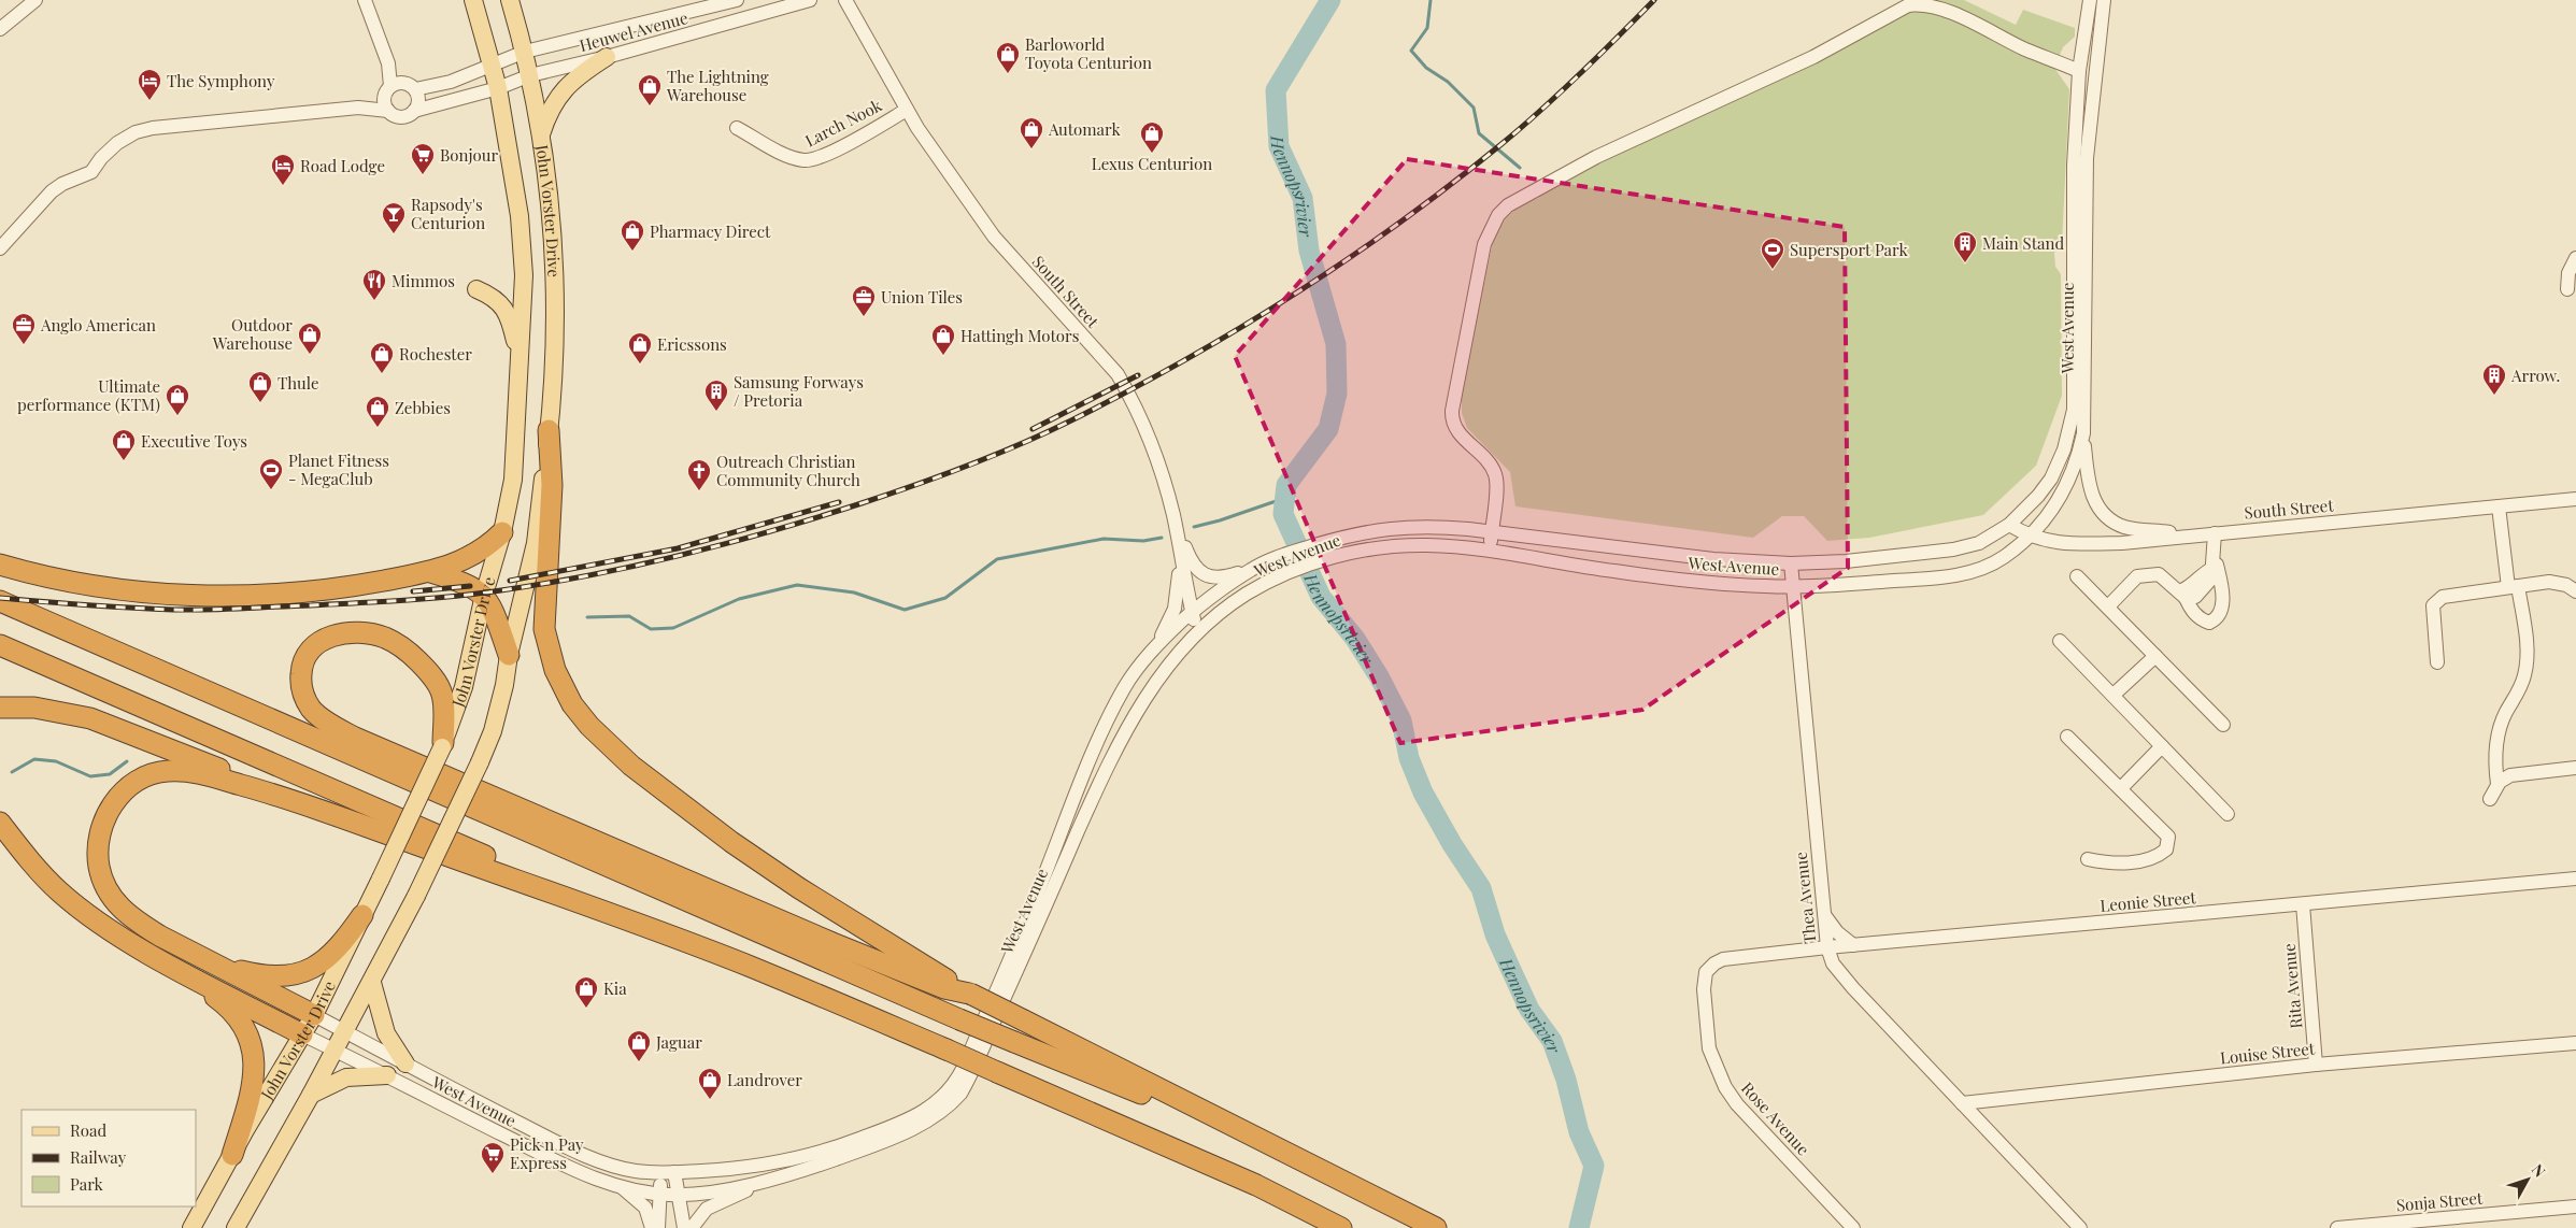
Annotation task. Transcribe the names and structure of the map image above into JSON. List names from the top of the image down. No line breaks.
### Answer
{"streets":{"main road":["John Vorster Drive"],"street":["Heuwel Avenue","Larch Nook","South Street","West Avenue","Thea Avenue","Leonie Street","Rita Avenue","Louise Street","Rose Avenue","Sonja Street"]},"crossings":[["Heuwel Avenue","John Vorster Drive"],["Larch Nook","South Street"],["John Vorster Drive","West Avenue"],["South Street","West Avenue"],["West Avenue","Thea Avenue"],["Thea Avenue","Leonie Street"],["Thea Avenue","Louise Street"],["Leonie Street","Rita Avenue"],["Leonie Street","Rose Avenue"],["Rita Avenue","Louise Street"]],"water":["Hennopsrivier"],"places":{"shop":["Barloworld Toyota Centurion","The Lightning Warehouse","Automark","Lexus Centurion","Pharmacy Direct","Outdoor Warehouse","Hattingh Motors","Ericssons","Rochester","Thule","Ultimate performance (KTM)","Zebbies","Executive Toys","Kia","Jaguar","Landrover"],"hotel":["The Symphony","Road Lodge"],"supermarket":["Bonjour","Pick n Pay Express"],"bar":["Rapsody's Centurion"],"building":["Main Stand","Arrow.","Samsung Forways / Pretoria"],"sports":["Supersport Park","Planet Fitness - MegaClub"],"restaurant":["Mimmos"],"office":["Union Tiles","Anglo American"],"church":["Outreach Christian Community Church"]},"legend":["Road","Railway","Park"],"north":"top right"}
